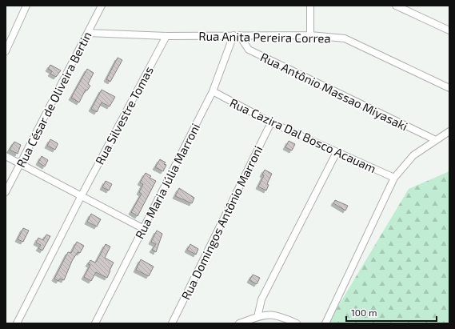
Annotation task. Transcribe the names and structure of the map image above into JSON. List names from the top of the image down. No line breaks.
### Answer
{"streets":{"street":["Rua Anita Pereira Correa","Rua Antônio Massao Miyasaki","Rua César de Oliveira Bertin","Rua Silvestre Tomas","Rua Cazira Dal Bosco Acauam","Rua Maria Júlia Marroni","Rua Domingos Antônio Marroni"]},"crossings":[["Rua Anita Pereira Correa","Rua Antônio Massao Miyasaki"],["Rua Anita Pereira Correa","Rua César de Oliveira Bertin"],["Rua Anita Pereira Correa","Rua Silvestre Tomas"],["Rua Anita Pereira Correa","Rua Maria Júlia Marroni"],["Rua Antônio Massao Miyasaki","Rua Maria Júlia Marroni"],["Rua Cazira Dal Bosco Acauam","Rua Maria Júlia Marroni"],["Rua Cazira Dal Bosco Acauam","Rua Domingos Antônio Marroni"]],"scale_bar":"100 m"}
